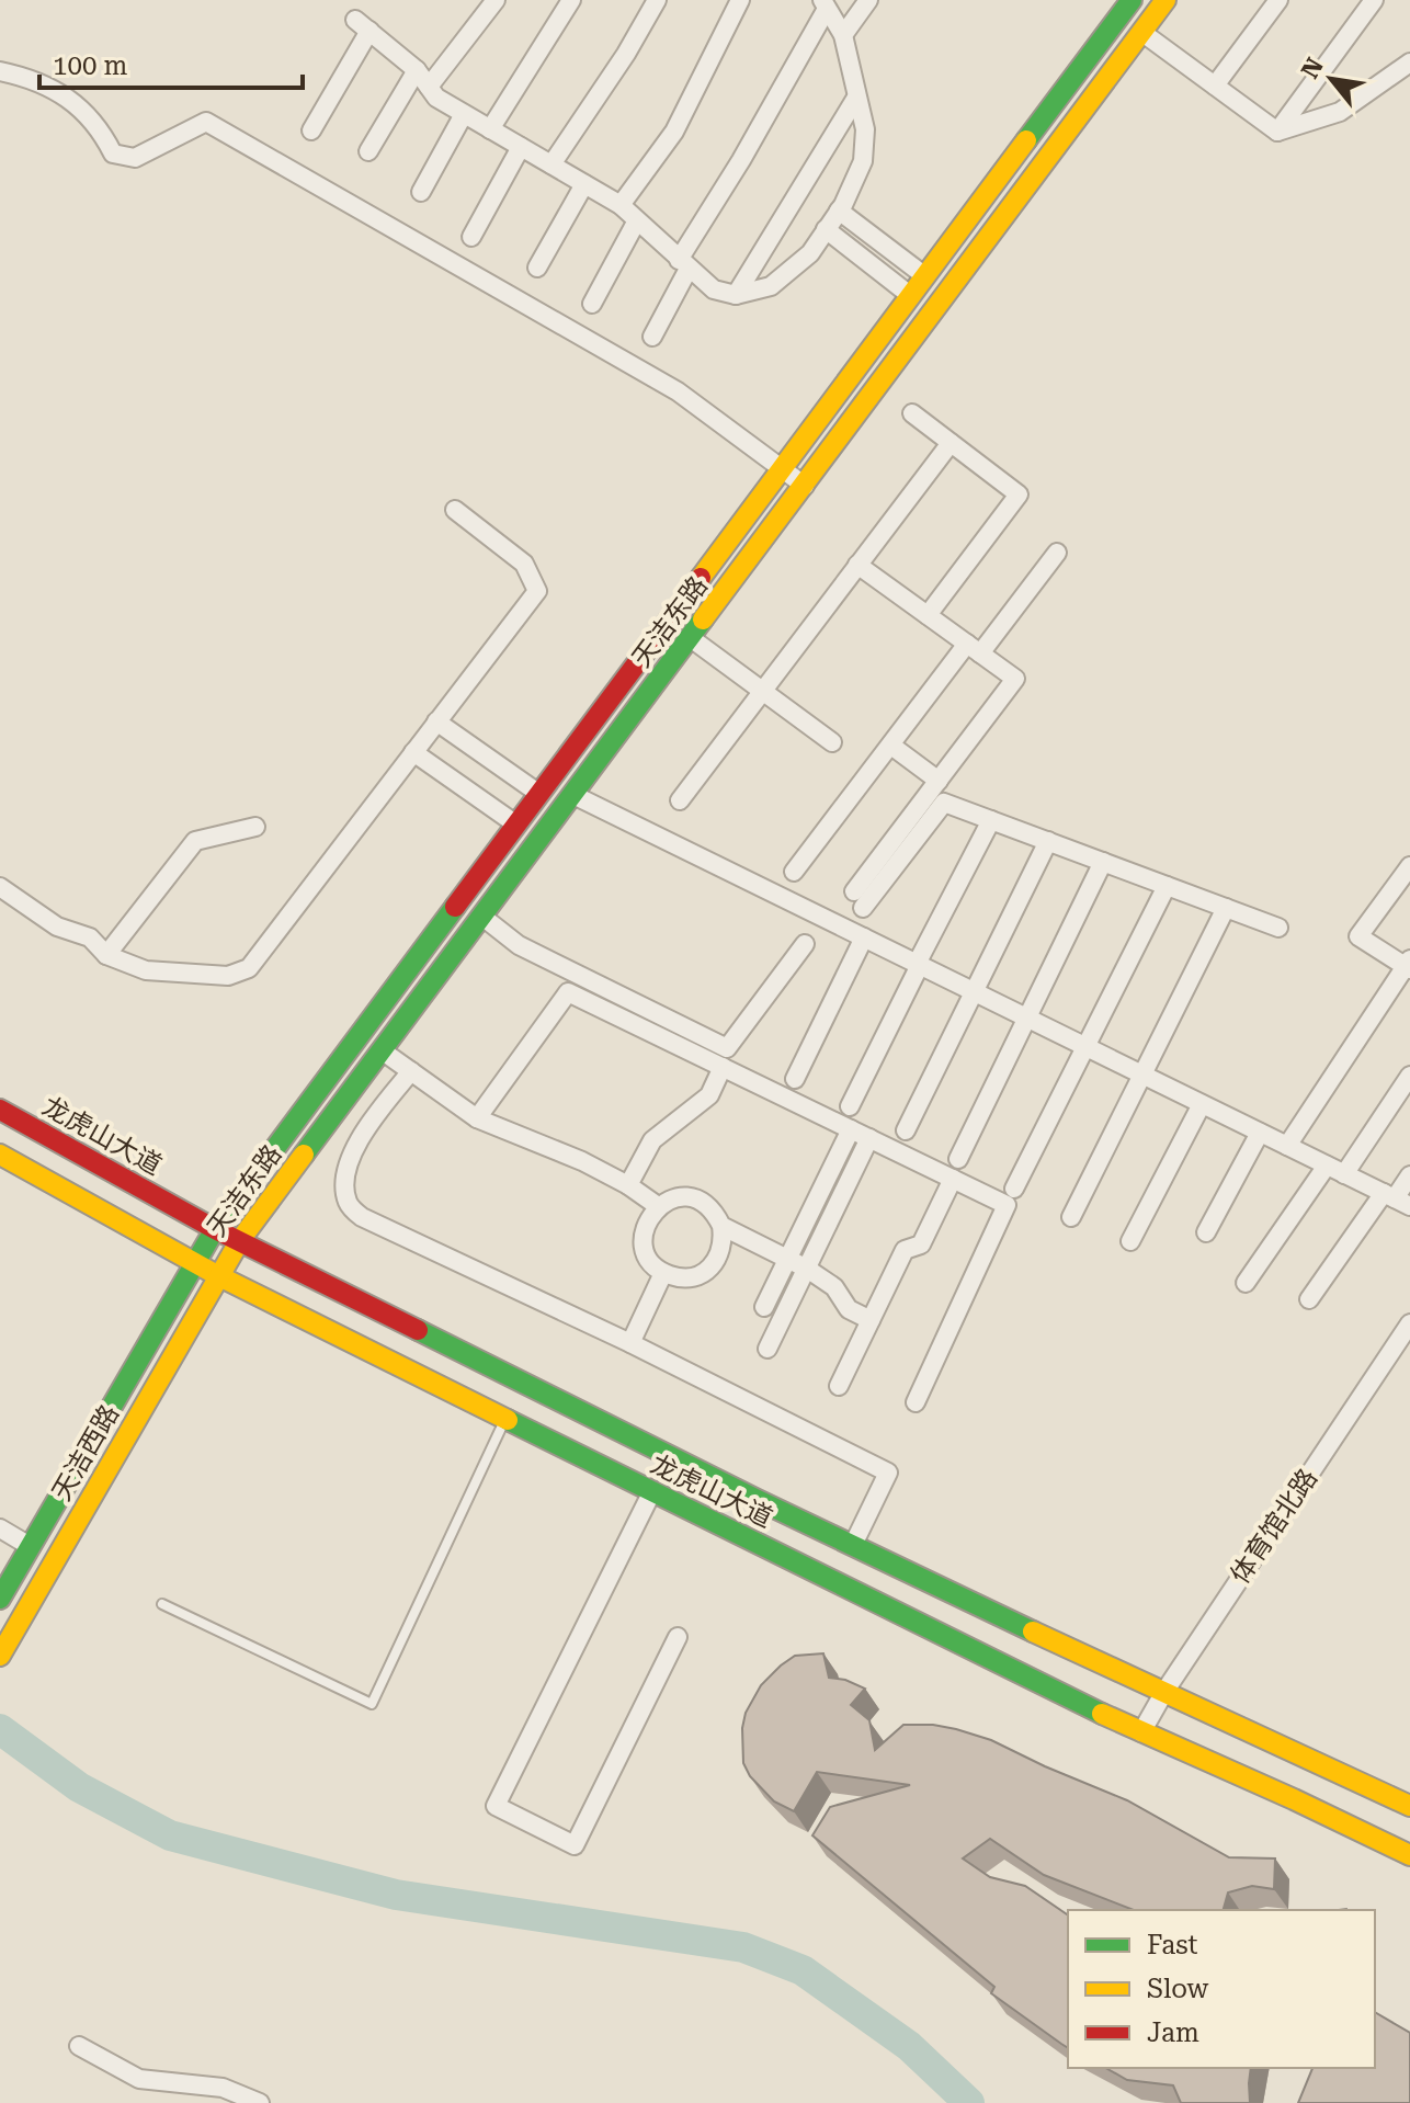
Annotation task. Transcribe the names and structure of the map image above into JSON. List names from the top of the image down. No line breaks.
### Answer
{"streets":{"main road":["天洁东路","龙虎山大道","天洁西路"],"street":["体育馆北路"]},"crossings":[["天洁东路","龙虎山大道"],["天洁东路","天洁西路"],["龙虎山大道","天洁西路"],["龙虎山大道","体育馆北路"]],"legend":["Fast","Slow","Jam"],"scale_bar":"100 m","north":"top left"}
